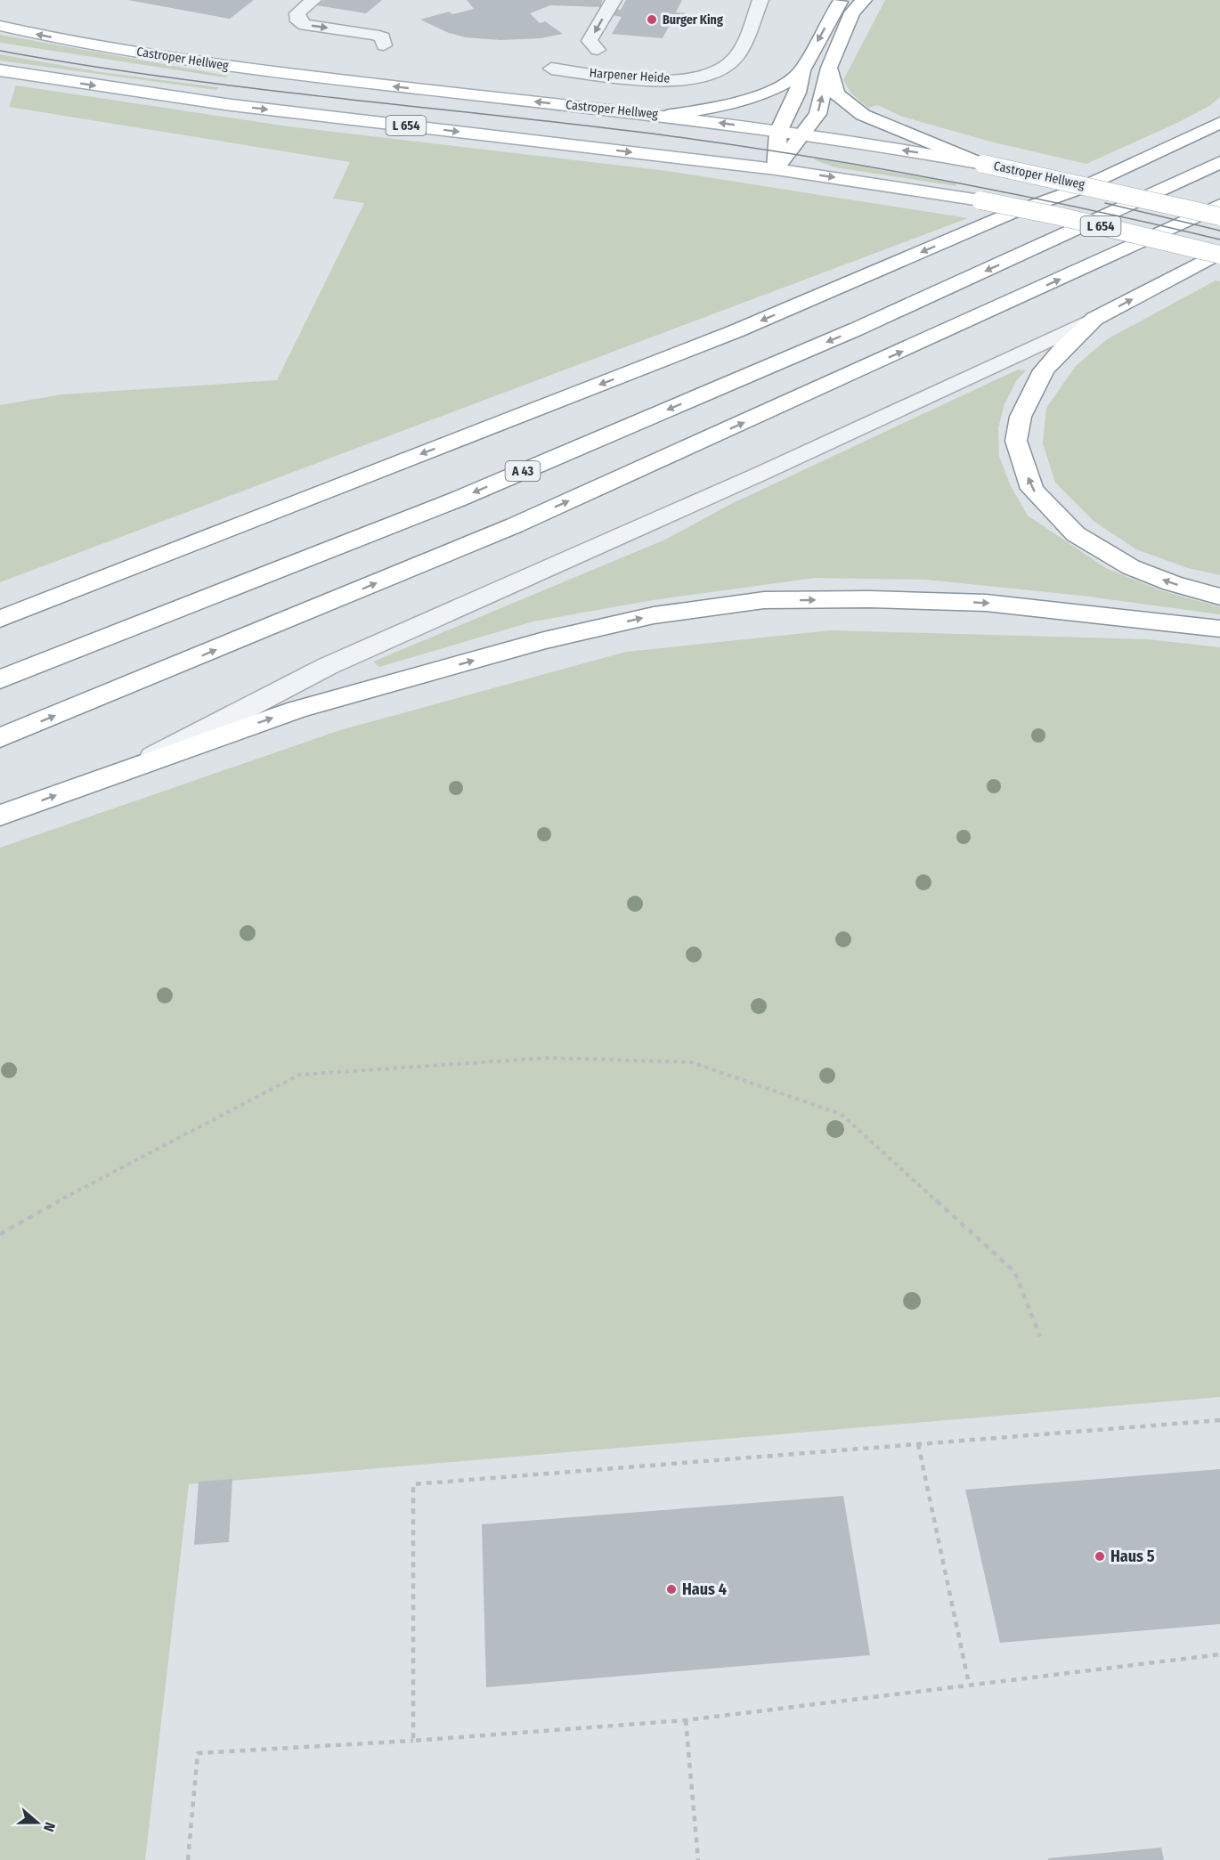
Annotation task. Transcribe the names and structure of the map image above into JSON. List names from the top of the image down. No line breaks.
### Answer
{"streets":{"main road":["Castroper Hellweg","L 654","A 43"],"street":["Harpener Heide"]},"places":["Burger King","Haus 5","Haus 4"],"north":"right"}
